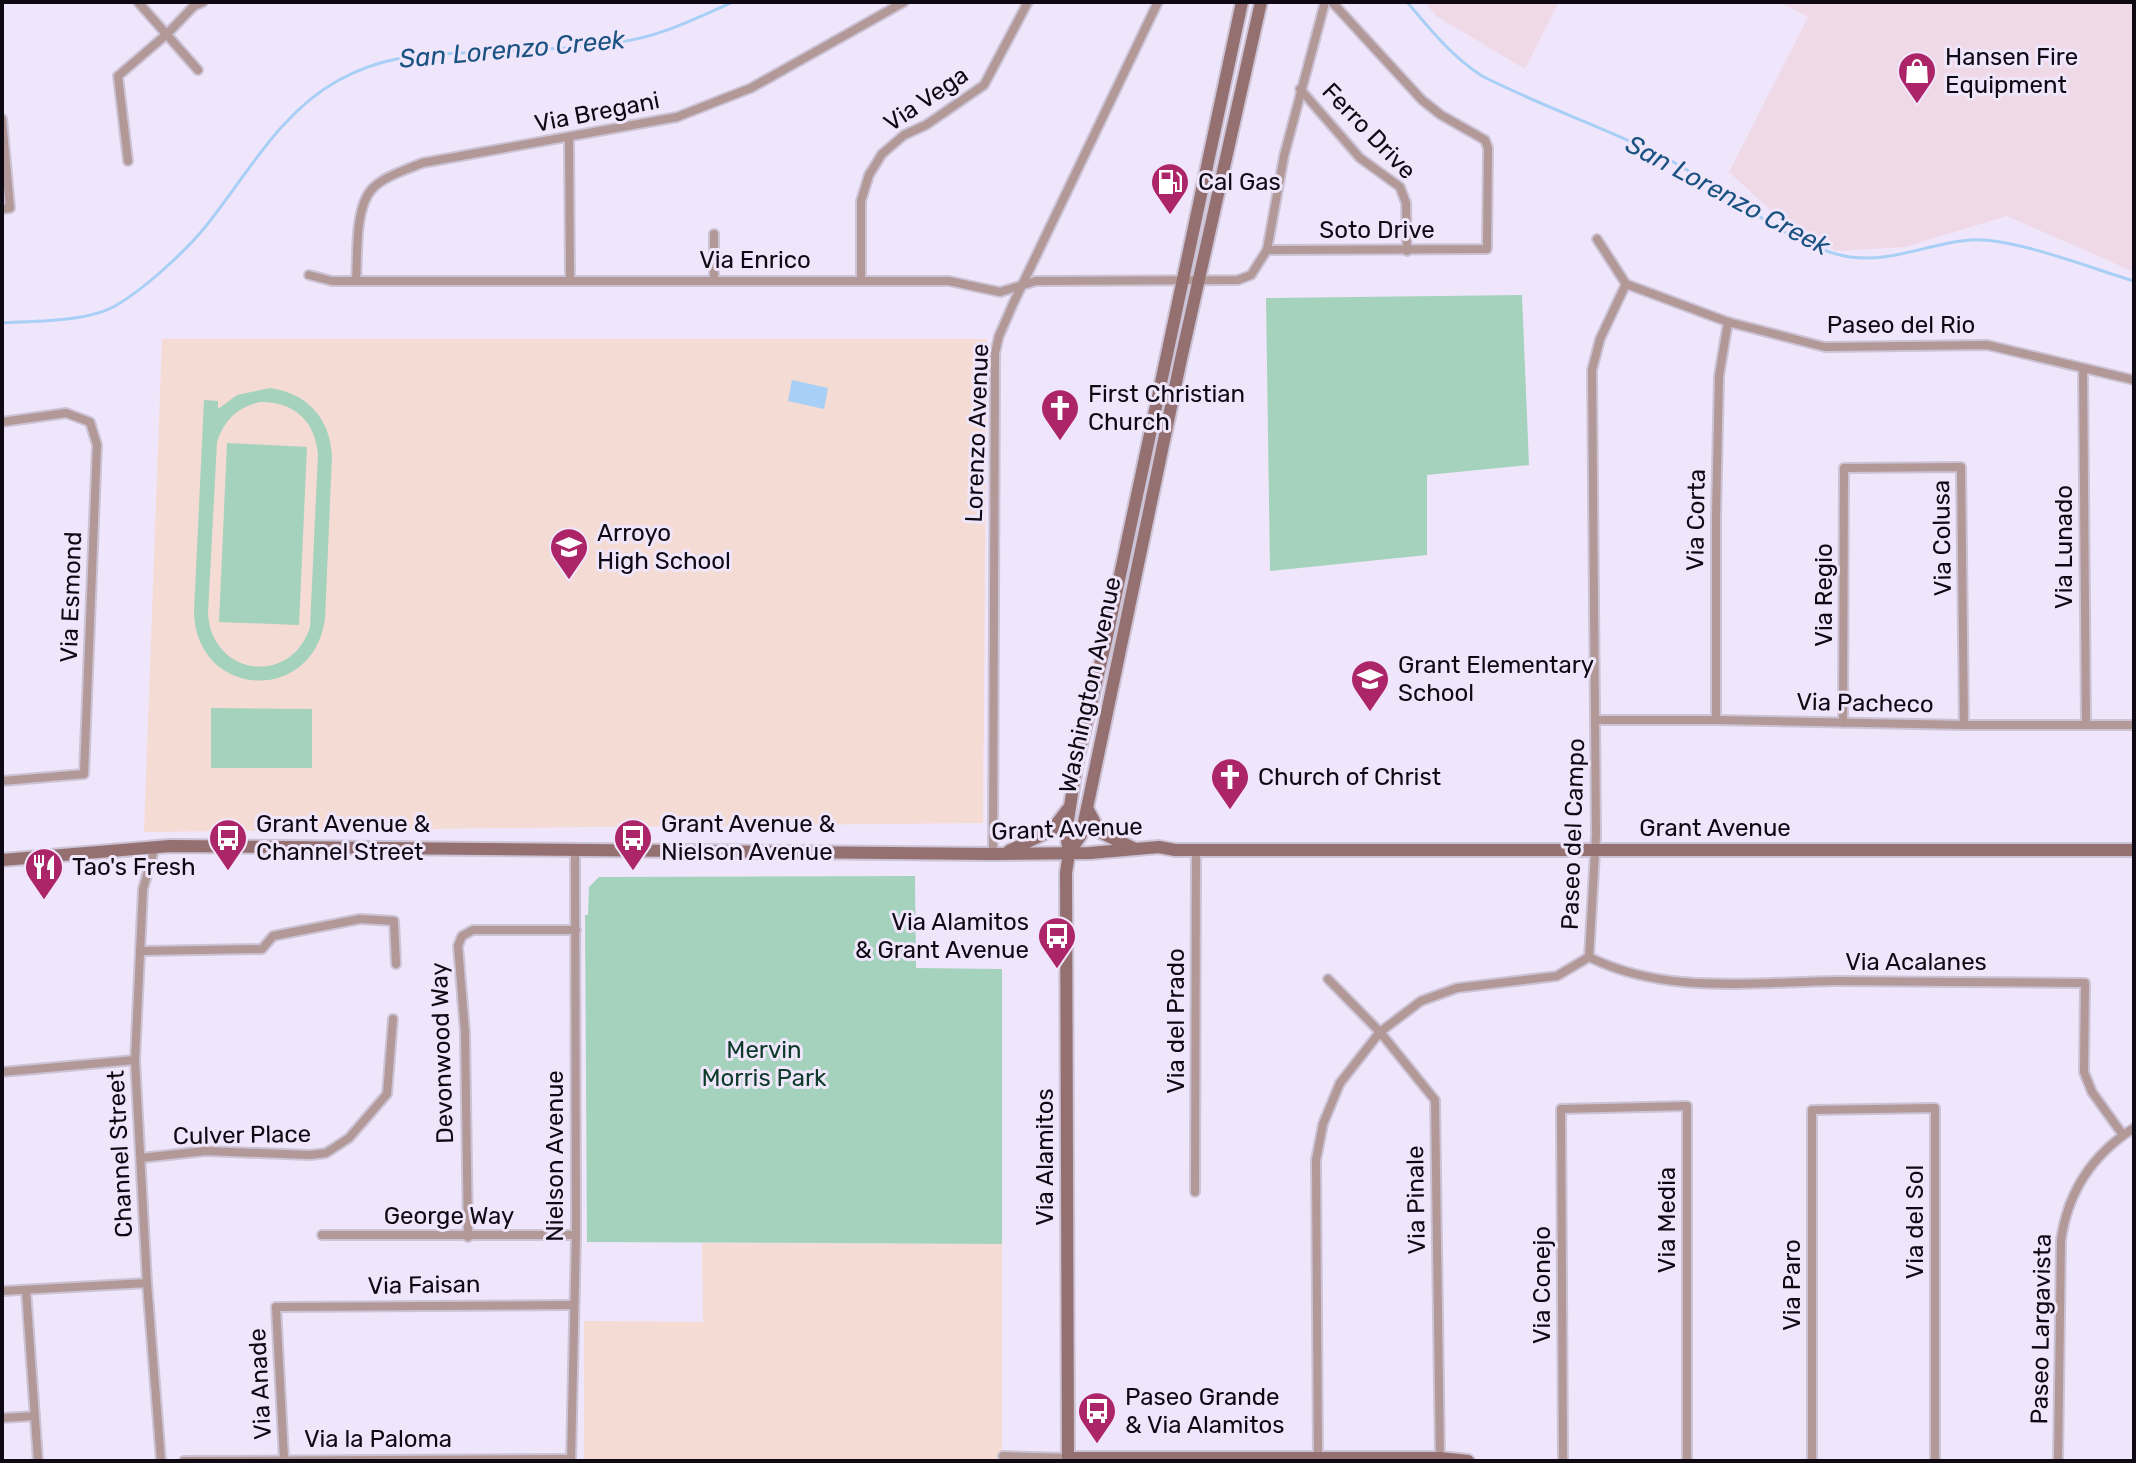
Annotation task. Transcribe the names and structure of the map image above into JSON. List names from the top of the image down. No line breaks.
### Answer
{"streets":{"main road":["Washington Avenue","Grant Avenue","Via Alamitos"],"street":["Via Vega","Via Bregani","Ferro Drive","Soto Drive","Via Enrico","Paseo del Rio","Lorenzo Avenue","Via Corta","Via Colusa","Via Lunado","Via Regio","Via Esmond","Via Pacheco","Paseo del Campo","Via Acalanes","Via del Prado","Devonwood Way","Culver Place","Channel Street","Nielson Avenue","Via Pinale","George Way","Via Media","Via del Sol","Via Faisan","Via Conejo","Via Paro","Paseo Largavista","Via Anade","Via la Paloma"]},"crossings":[["Via Vega","Via Enrico"],["Via Bregani","Via Enrico"],["Ferro Drive","Soto Drive"],["Soto Drive","Via Enrico"],["Via Enrico","Lorenzo Avenue"],["Via Enrico","Washington Avenue"],["Paseo del Rio","Via Corta"],["Paseo del Rio","Via Lunado"],["Paseo del Rio","Paseo del Campo"],["Lorenzo Avenue","Grant Avenue"],["Via Corta","Via Pacheco"],["Via Colusa","Via Regio"],["Via Colusa","Via Pacheco"],["Via Lunado","Via Pacheco"],["Via Regio","Via Pacheco"],["Washington Avenue","Grant Avenue"],["Washington Avenue","Via Alamitos"],["Via Pacheco","Paseo del Campo"],["Grant Avenue","Paseo del Campo"],["Grant Avenue","Via del Prado"],["Grant Avenue","Channel Street"],["Grant Avenue","Nielson Avenue"],["Grant Avenue","Via Alamitos"],["Paseo del Campo","Via Acalanes"],["Paseo del Campo","Via Pinale"],["Via Acalanes","Paseo Largavista"],["Devonwood Way","Nielson Avenue"],["Devonwood Way","George Way"],["Culver Place","Channel Street"],["Nielson Avenue","George Way"],["Nielson Avenue","Via Faisan"],["Nielson Avenue","Via la Paloma"],["Via Media","Via Conejo"],["Via del Sol","Via Paro"],["Via Faisan","Via Anade"],["Via Anade","Via la Paloma"]],"water":["San Lorenzo Creek"],"parks":["Mervin Morris Park"],"places":{"shop":["Hansen Fire Equipment"],"fuel station":["Cal Gas"],"church":["First Christian Church","Church of Christ"],"school or university":["Arroyo High School","Grant Elementary School"],"bus stop":["Grant Avenue & Channel Street","Grant Avenue & Nielson Avenue","Via Alamitos & Grant Avenue","Paseo Grande & Via Alamitos"],"restaurant":["Tao's Fresh"]}}
